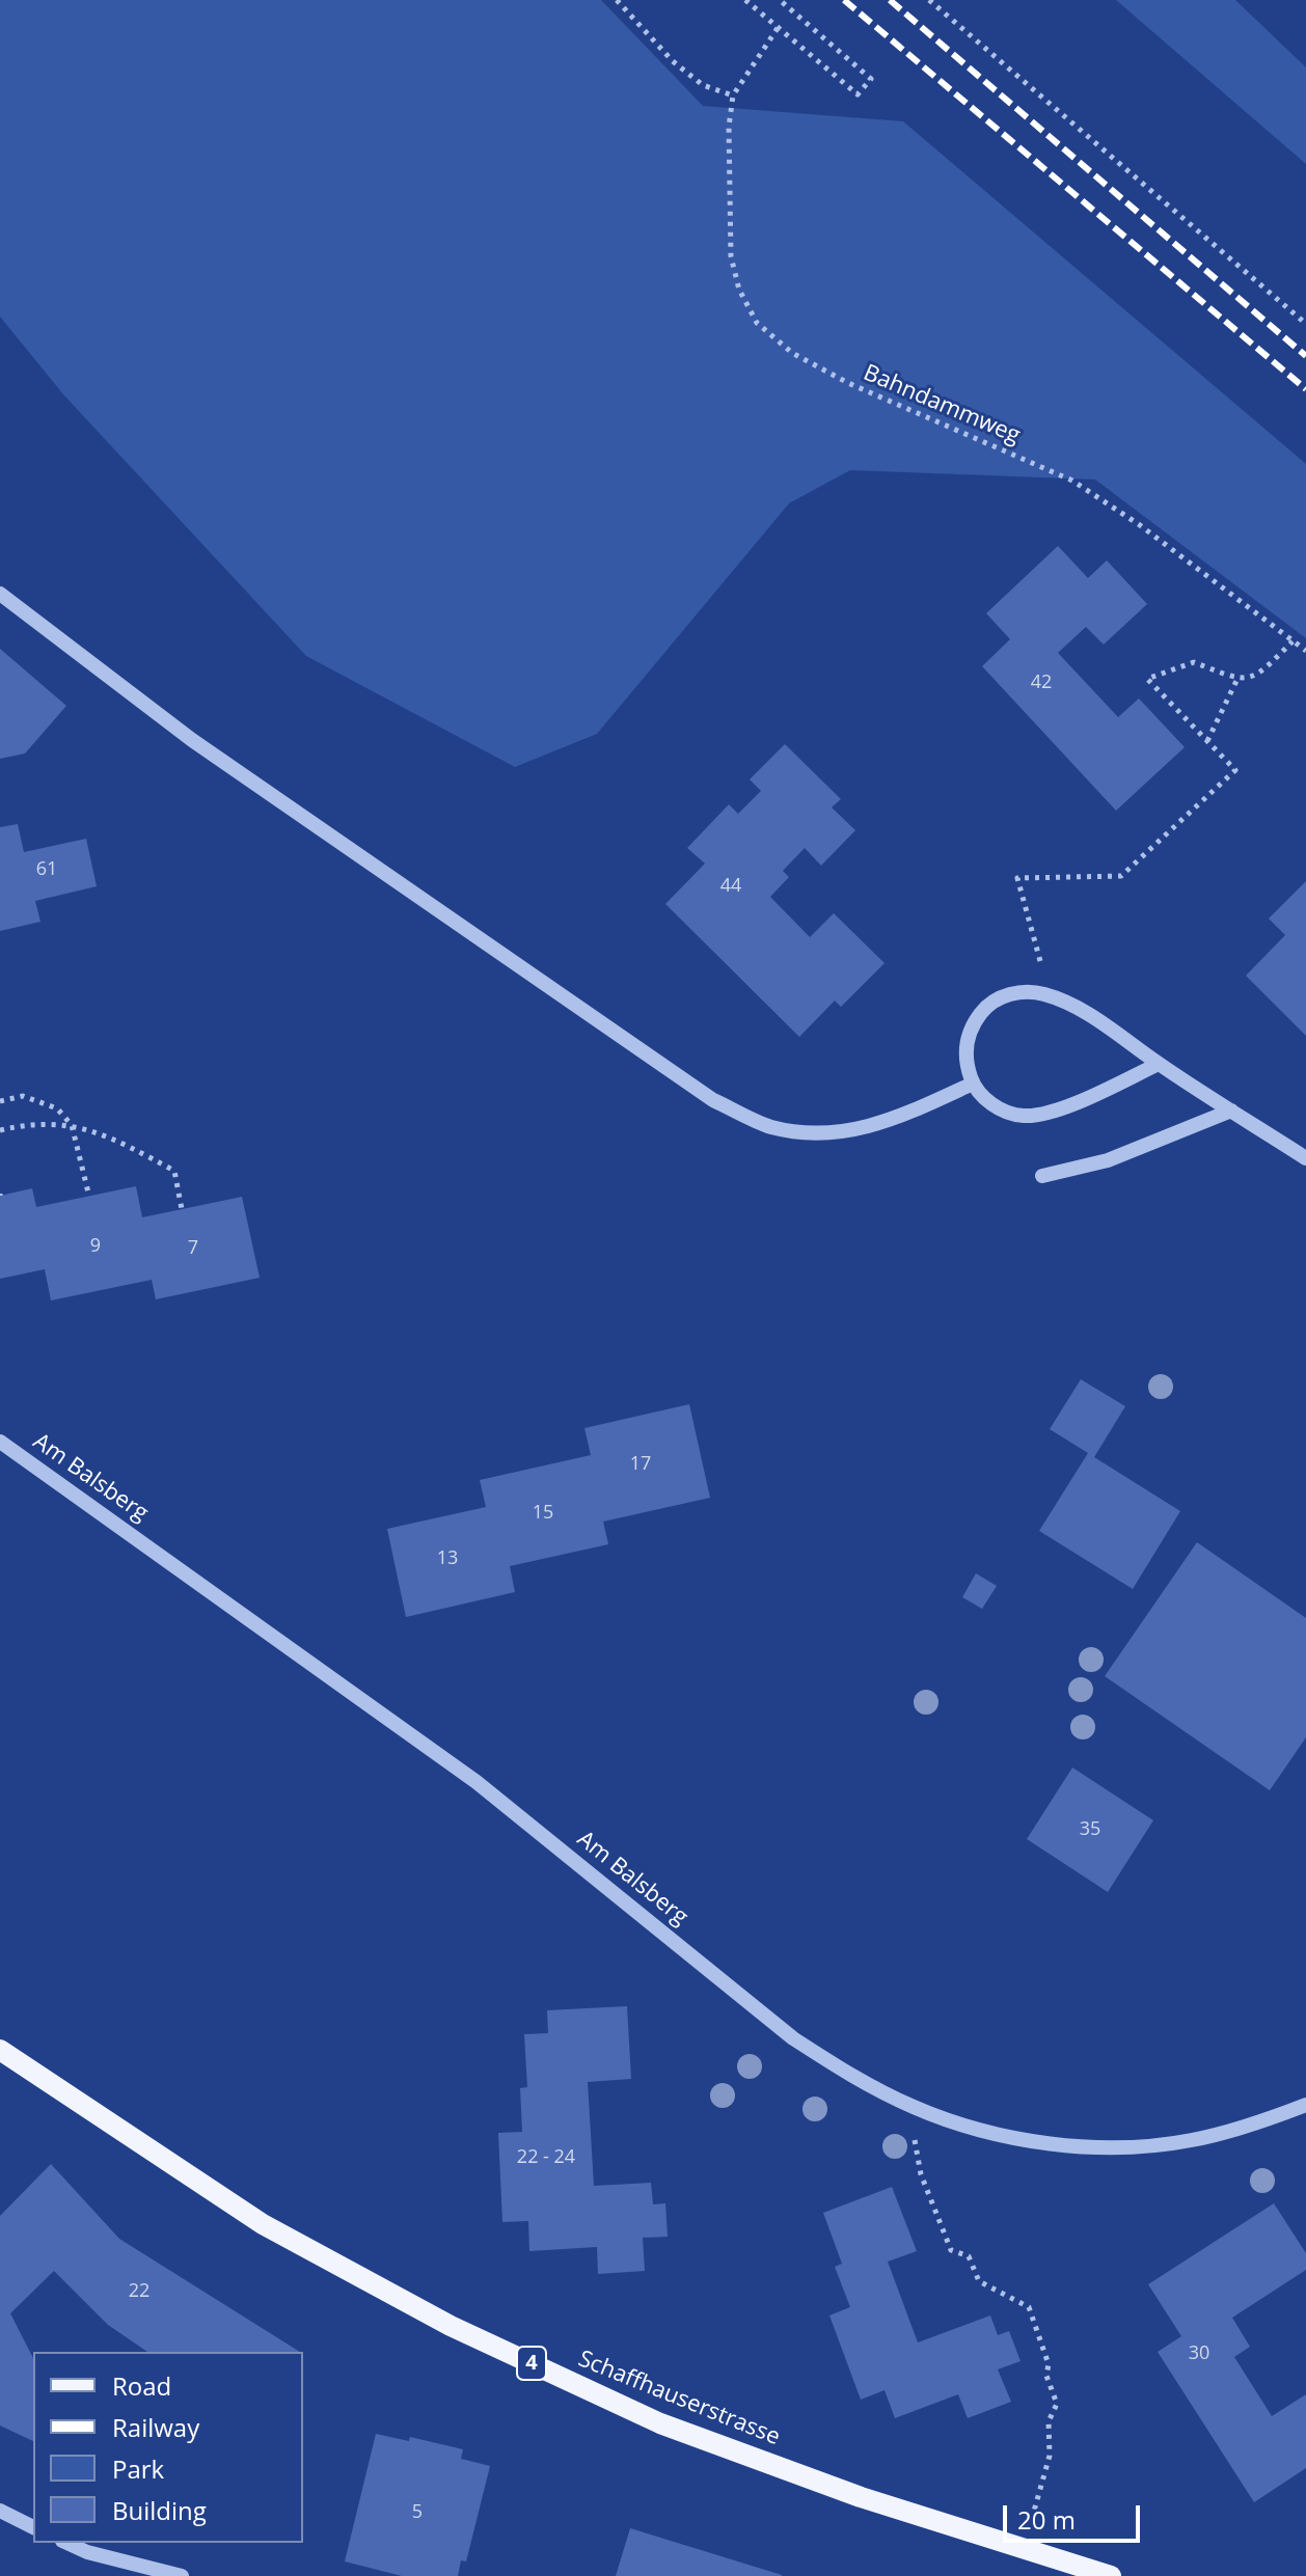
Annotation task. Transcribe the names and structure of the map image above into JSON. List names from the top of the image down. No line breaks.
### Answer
{"streets":{"main road":["4","Schaffhauserstrasse"],"street":["Am Balsberg"],"path":["Bahndammweg"]},"house_numbers":["42","61","44","9","7","17","15","13","35","22 - 24","22","30","5"],"legend":["Road","Railway","Park","Building"],"scale_bar":"20 m"}
